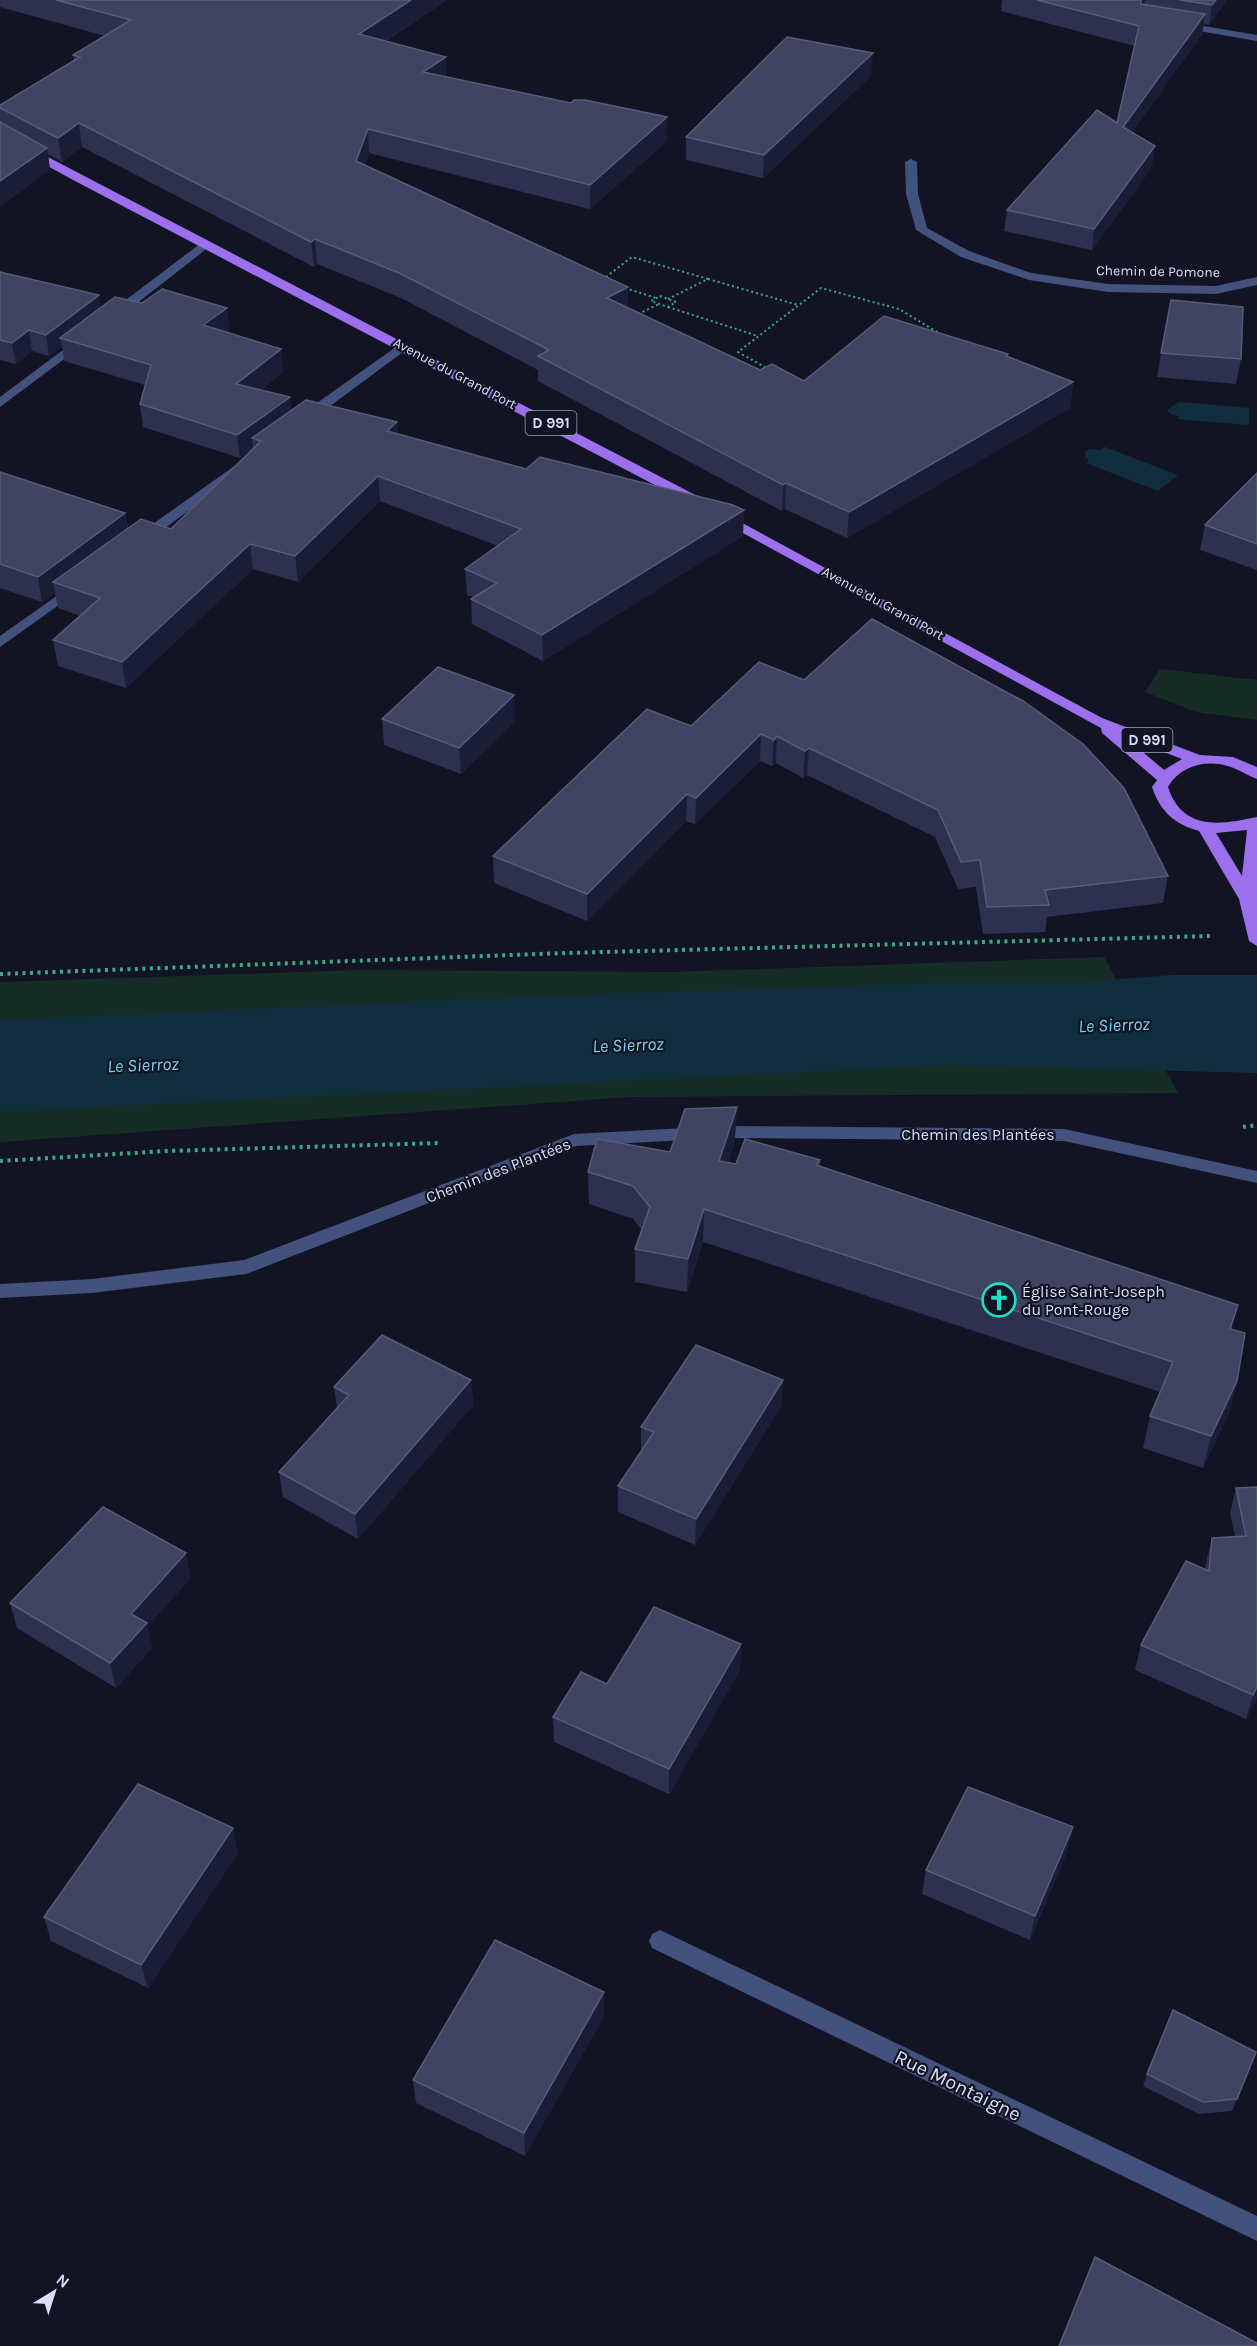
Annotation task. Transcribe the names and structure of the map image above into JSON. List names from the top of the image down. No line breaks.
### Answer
{"streets":{"main road":["Avenue du Grand Port","D 991"],"street":["Chemin de Pomone","Chemin des Plantées","Rue Montaigne"]},"water":["Le Sierroz"],"places":{"church":["Église Saint-Joseph du Pont-Rouge"]},"north":"top right"}
